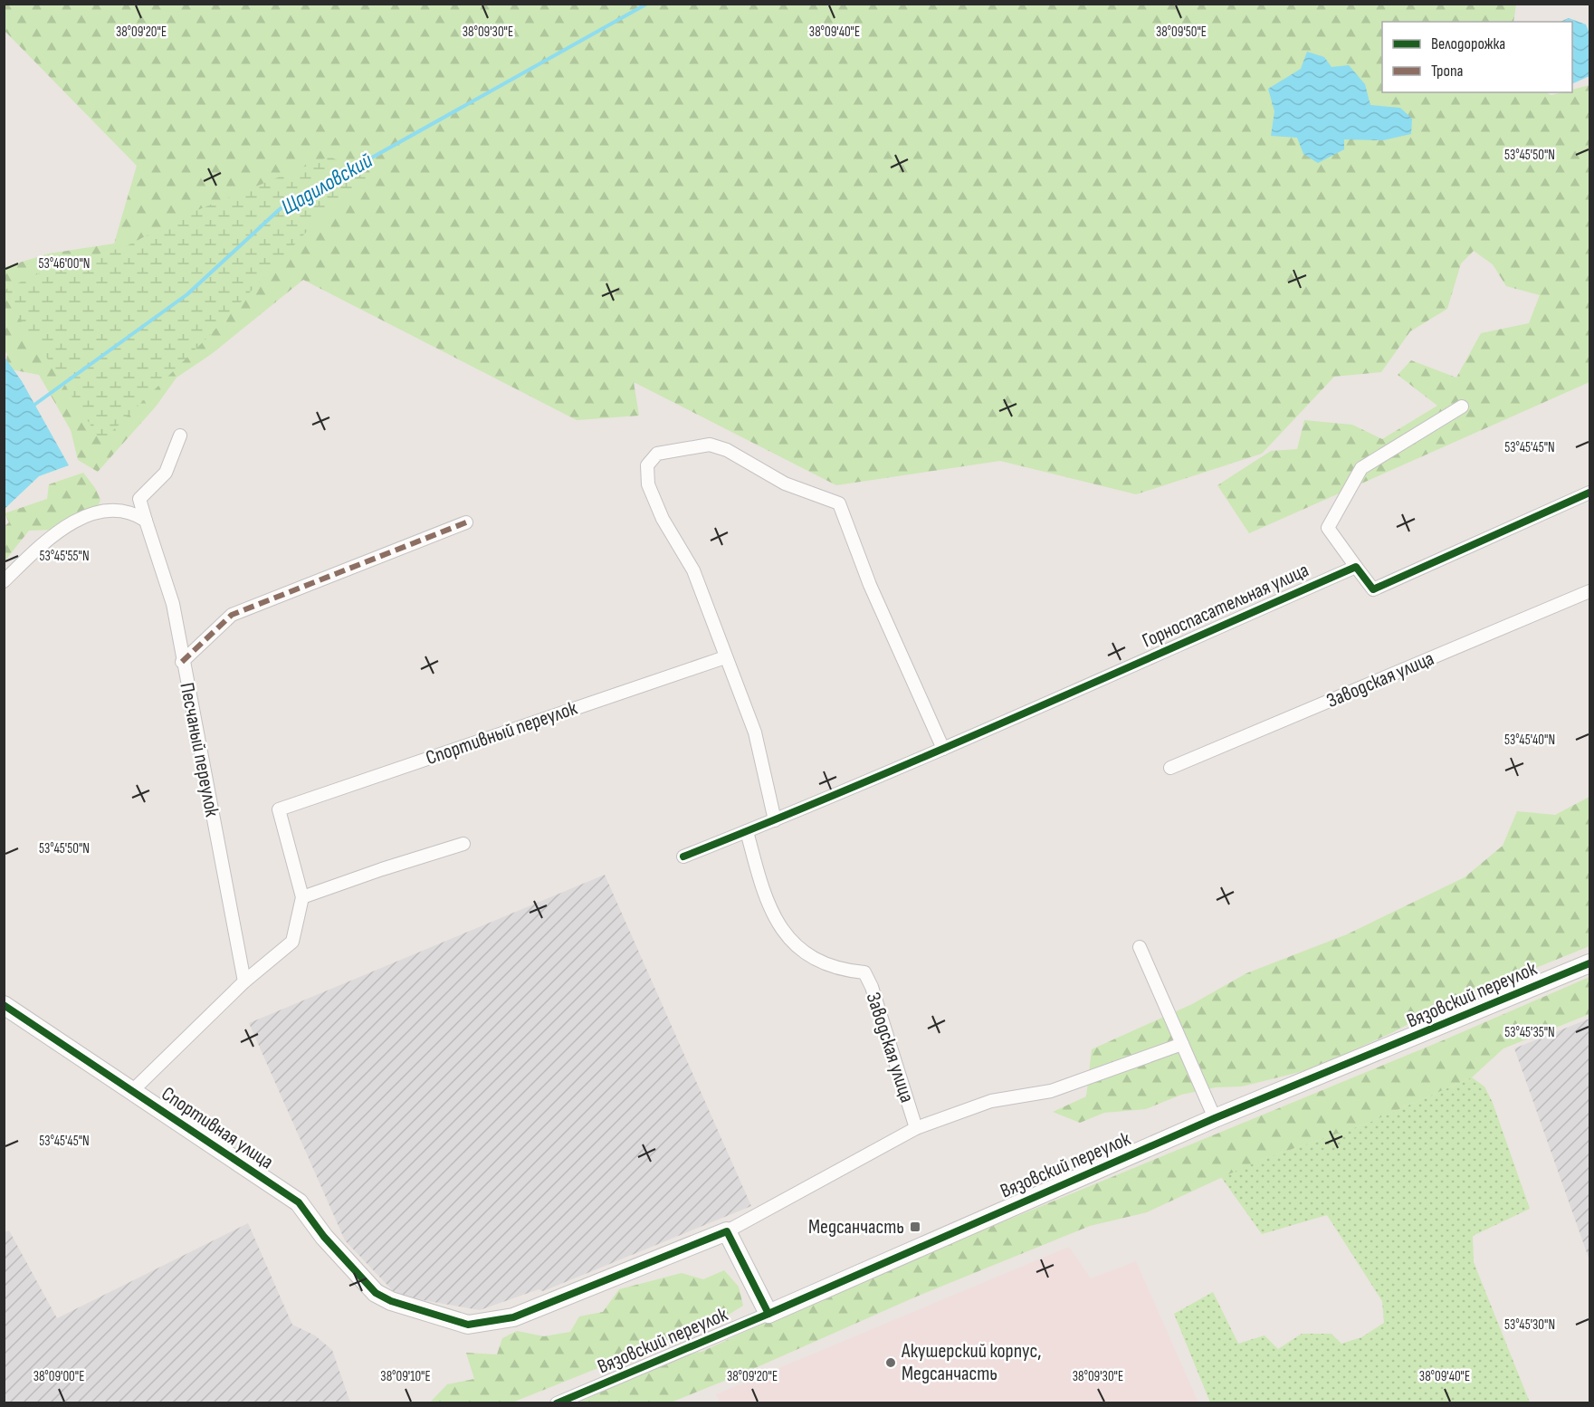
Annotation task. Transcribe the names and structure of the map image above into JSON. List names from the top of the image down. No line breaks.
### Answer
{"streets":{"street":["Горноспасательная улица","Заводская улица","Спортивный переулок","Песчаный переулок","Вязовский переулок","Спортивная улица"]},"crossings":[["Горноспасательная улица","Заводская улица"],["Заводская улица","Спортивная улица"]],"water":["Щадиловский"],"places":{"transit":["Медсанчасть"],"other":["Акушерский корпус, Медсанчасть"]},"legend":["Велодорожка","Тропа"],"coordinates":["38°09'20\"E","38°09'30\"E","38°09'40\"E","38°09'50\"E","53°45'50\"N","53°46'00\"N","53°45'45\"N","53°45'55\"N","53°45'40\"N","53°45'35\"N","53°45'30\"N","38°09'00\"E","38°09'10\"E"]}
